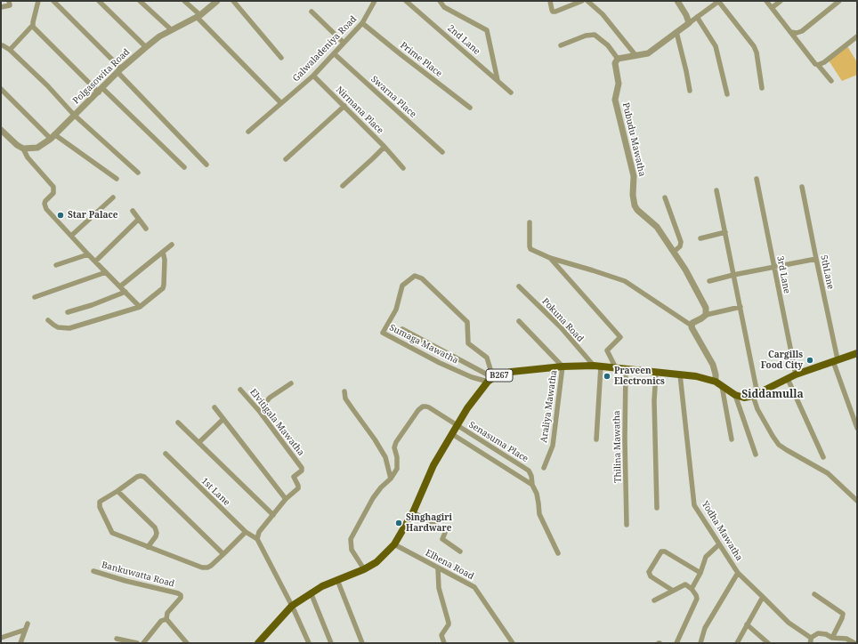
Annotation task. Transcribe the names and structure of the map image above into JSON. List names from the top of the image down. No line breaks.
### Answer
{"streets":{"main road":["B267"],"street":["2nd Lane","Galwaladeniya Road","Prime Place","Polgasowita Road","Swarna Place","Nirmana Place","Pubudu Mawatha","5thLane","3rd Lane","Pokuna Road","Sumaga Mawatha","Araliya Mawatha","Elvitigala Mawatha","Senasuma Place","Thilina Mawatha","1st Lane","Yodha Mawatha","Elhena Road","Bankuwatta Road"]},"crossings":[["Galwaladeniya Road","Prime Place"],["Galwaladeniya Road","Swarna Place"],["Galwaladeniya Road","Nirmana Place"],["Pokuna Road","B267"],["Sumaga Mawatha","B267"],["B267","Araliya Mawatha"],["B267","Senasuma Place"],["B267","Thilina Mawatha"],["B267","Yodha Mawatha"],["B267","Elhena Road"],["Elvitigala Mawatha","1st Lane"]],"districts":["Siddamulla"],"places":["Star Palace","Cargills Food City","Praveen Electronics","Singhagiri Hardware"]}
